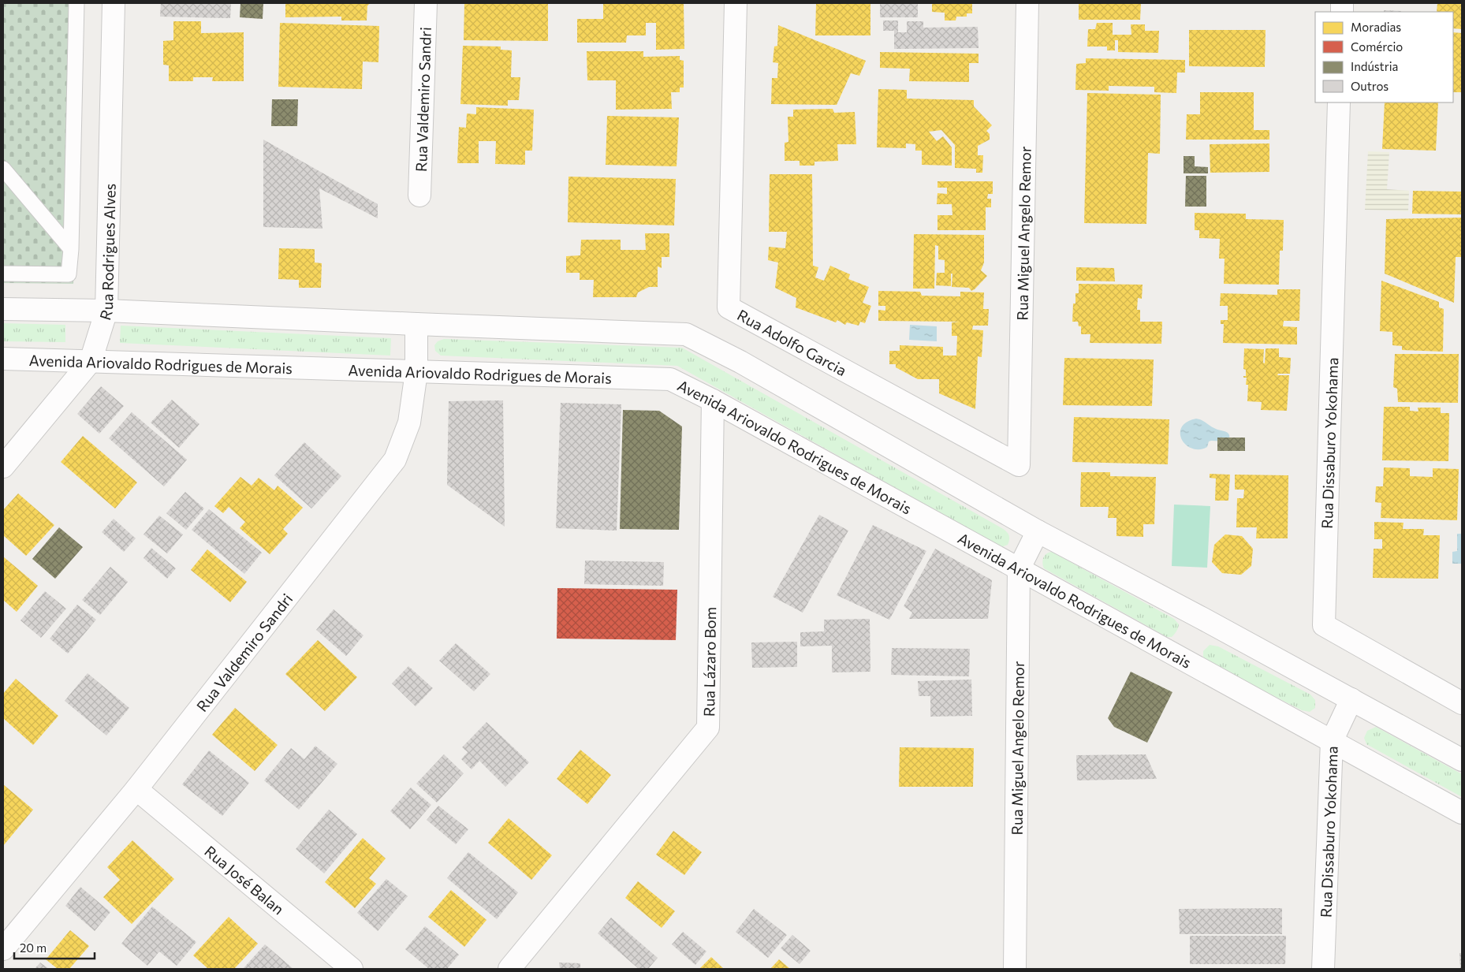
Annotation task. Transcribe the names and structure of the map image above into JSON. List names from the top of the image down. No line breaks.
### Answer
{"streets":{"street":["Rua Valdemiro Sandri","Rua Miguel Angelo Remor","Rua Rodrigues Alves","Rua Adolfo Garcia","Avenida Ariovaldo Rodrigues de Morais","Rua Dissaburo Yokohama","Rua Lázaro Bom","Rua José Balan"]},"crossings":[["Rua Valdemiro Sandri","Avenida Ariovaldo Rodrigues de Morais"],["Rua Valdemiro Sandri","Rua José Balan"],["Rua Miguel Angelo Remor","Rua Adolfo Garcia"],["Rua Miguel Angelo Remor","Avenida Ariovaldo Rodrigues de Morais"],["Rua Rodrigues Alves","Avenida Ariovaldo Rodrigues de Morais"],["Avenida Ariovaldo Rodrigues de Morais","Rua Dissaburo Yokohama"],["Avenida Ariovaldo Rodrigues de Morais","Rua Lázaro Bom"]],"legend":["Moradias","Comércio","Indústria","Outros"],"scale_bar":"20 m"}
